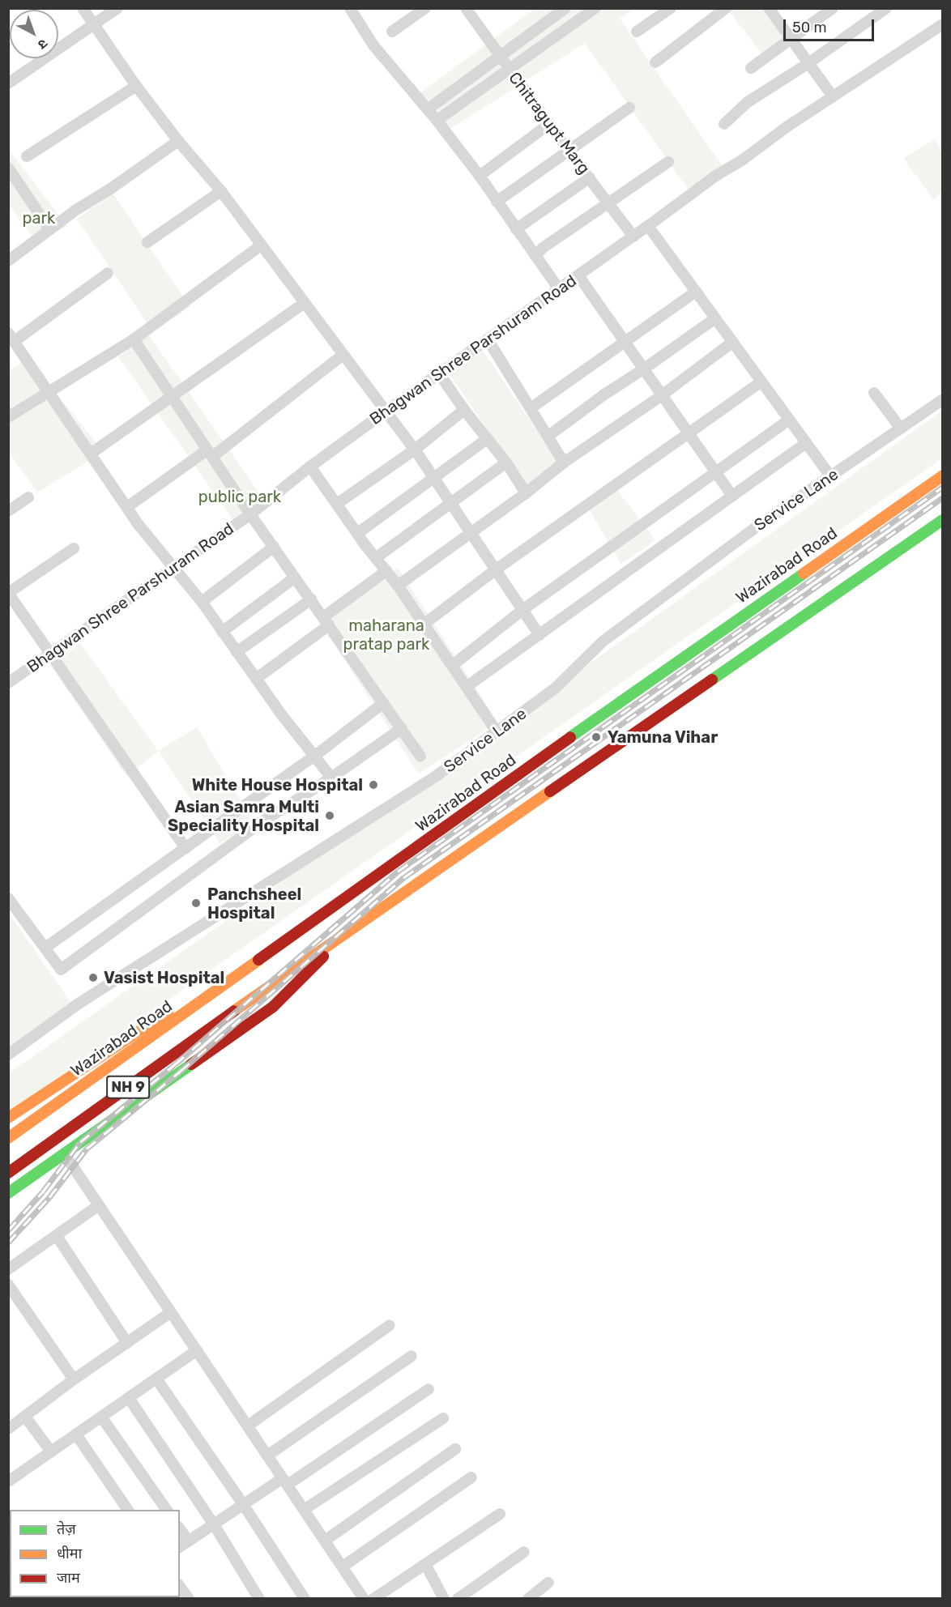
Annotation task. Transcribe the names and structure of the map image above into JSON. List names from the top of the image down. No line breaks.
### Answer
{"streets":{"main road":["Wazirabad Road","NH 9"],"street":["Chitragupt Marg","Bhagwan Shree Parshuram Road","Service Lane"]},"crossings":[["Chitragupt Marg","Bhagwan Shree Parshuram Road"]],"parks":["park","public park","maharana pratap park"],"places":["Yamuna Vihar","White House Hospital","Asian Samra Multi Speciality Hospital","Panchsheel Hospital","Vasist Hospital"],"legend":["तेज़","धीमा","जाम"],"scale_bar":"50 m","north":"bottom right"}
